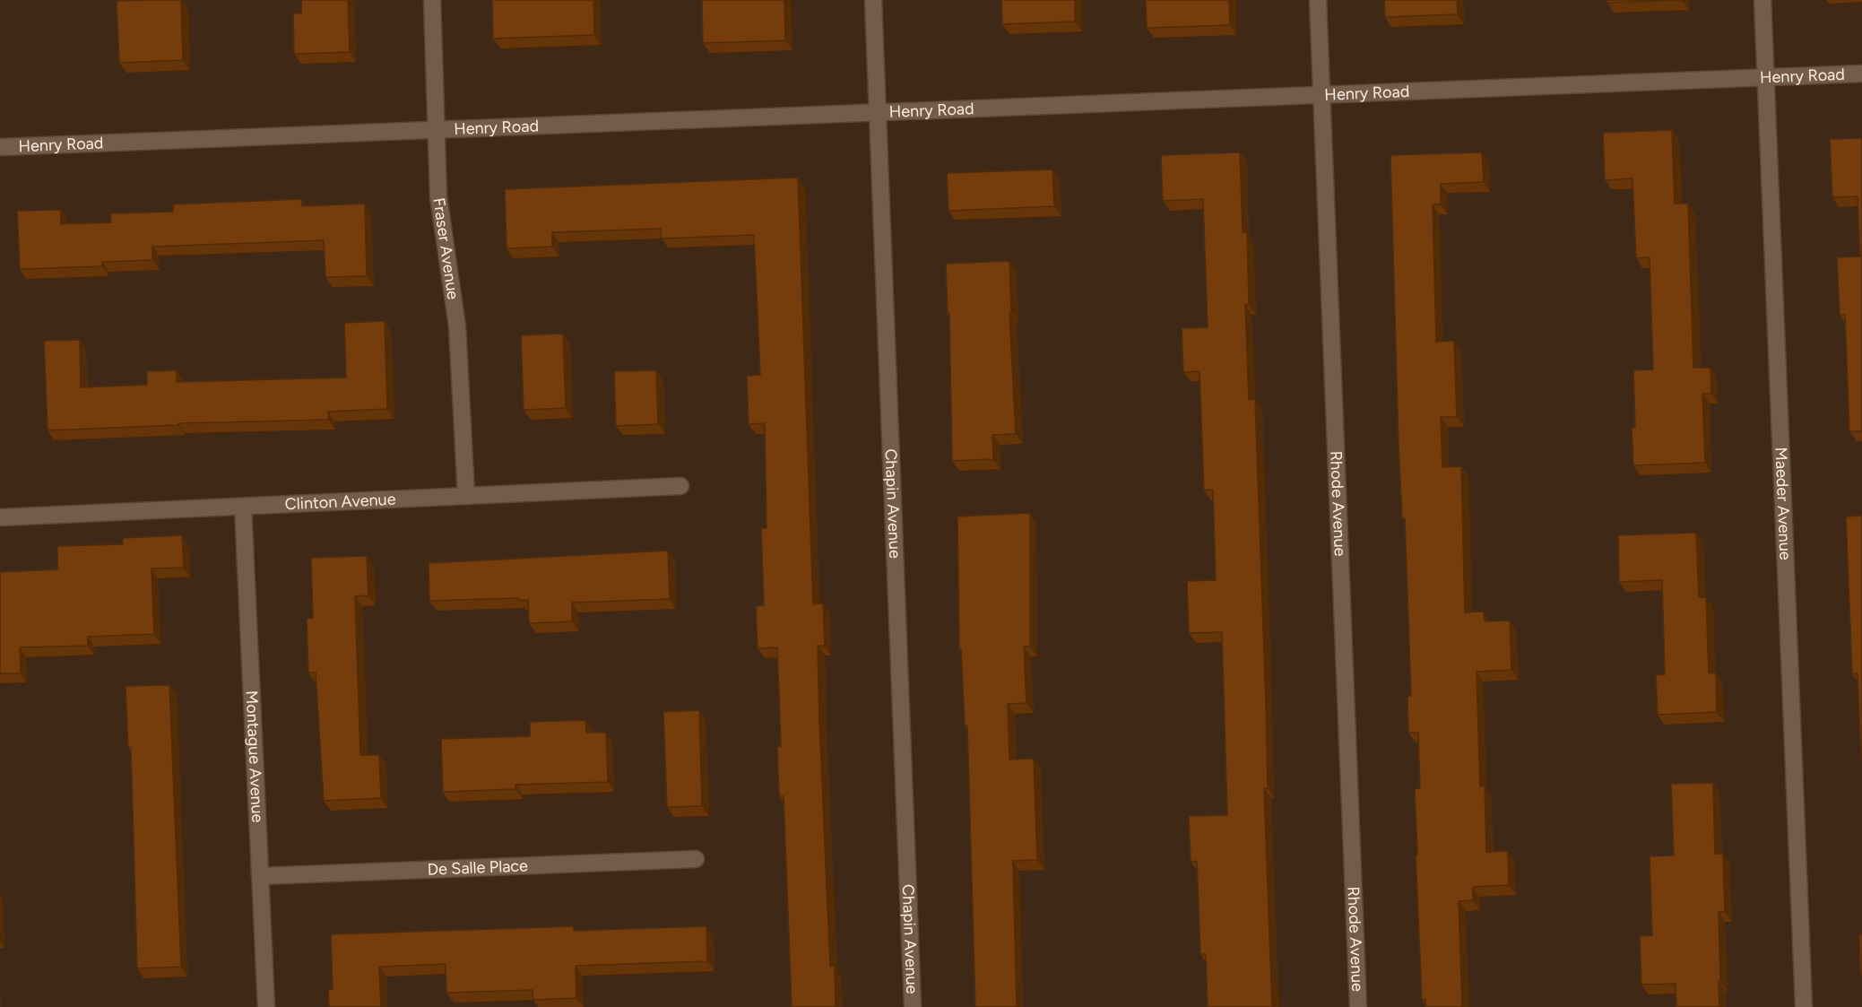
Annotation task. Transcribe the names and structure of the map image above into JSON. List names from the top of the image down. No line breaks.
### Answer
{"streets":{"street":["Henry Road","Fraser Avenue","Clinton Avenue","Chapin Avenue","Rhode Avenue","Maeder Avenue","Montague Avenue","De Salle Place"]},"crossings":[["Henry Road","Fraser Avenue"],["Henry Road","Chapin Avenue"],["Henry Road","Rhode Avenue"],["Henry Road","Maeder Avenue"],["Fraser Avenue","Clinton Avenue"],["Clinton Avenue","Montague Avenue"],["Montague Avenue","De Salle Place"]]}
